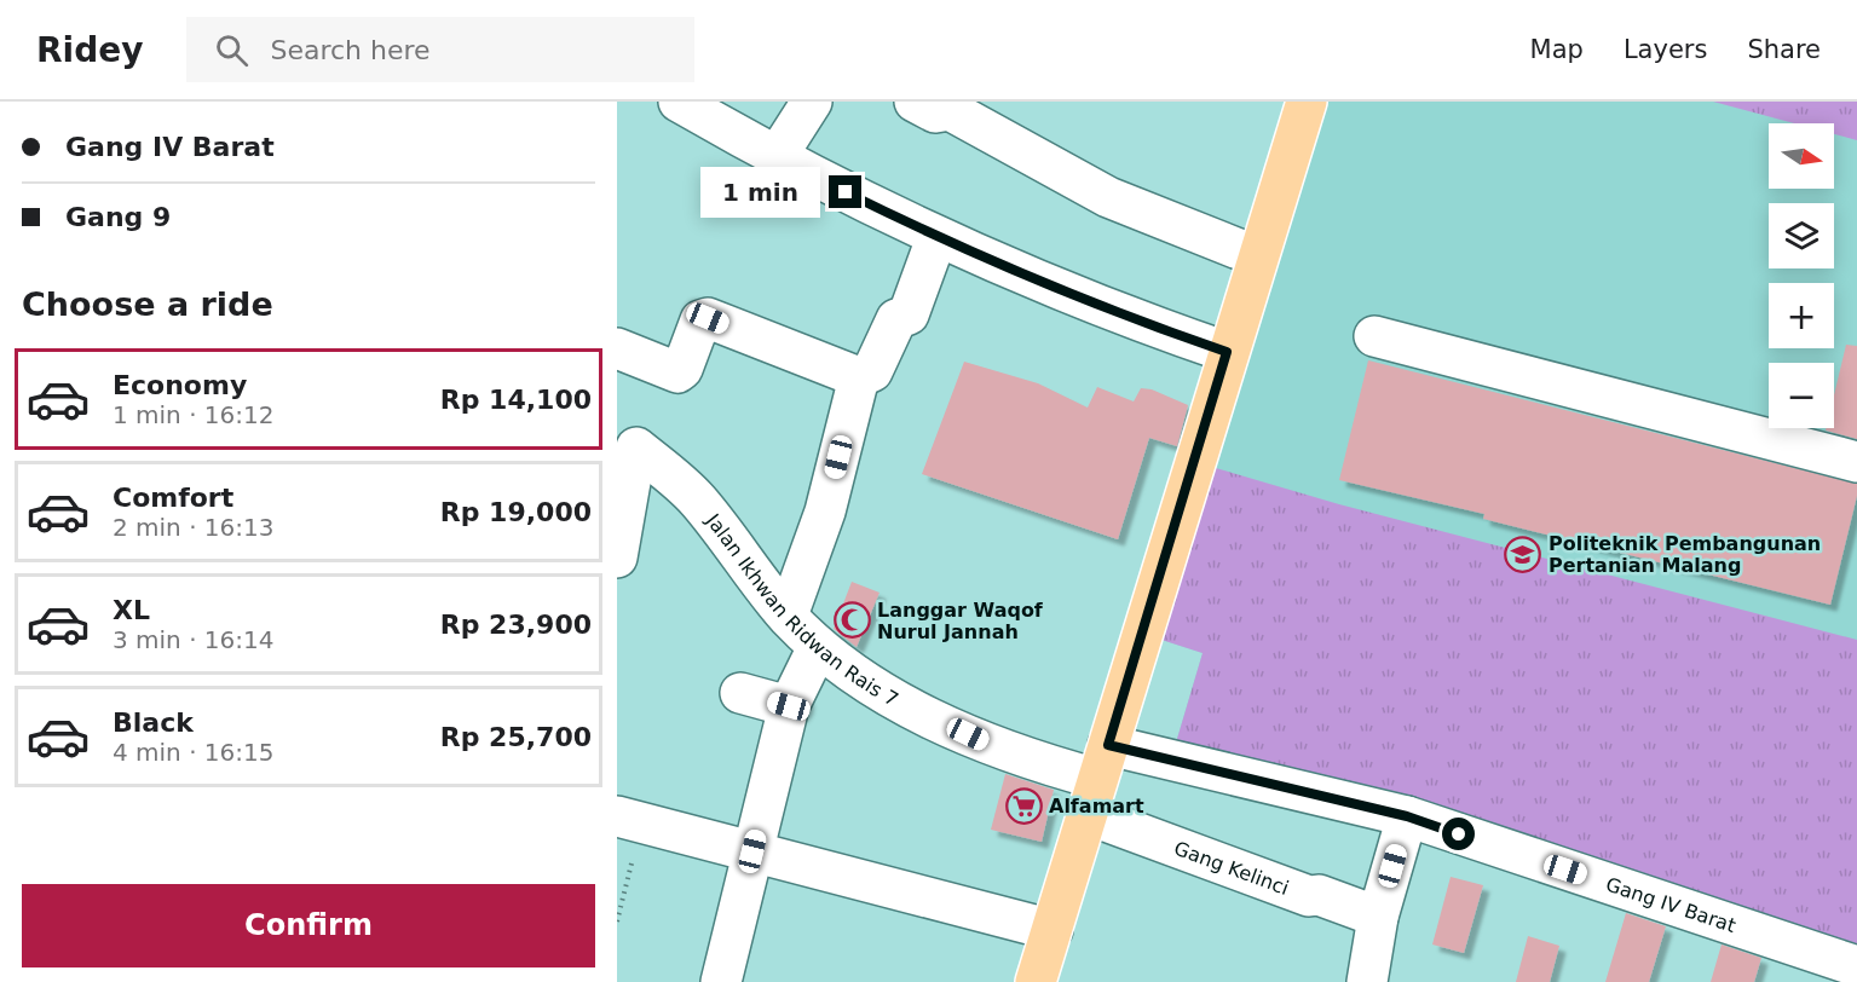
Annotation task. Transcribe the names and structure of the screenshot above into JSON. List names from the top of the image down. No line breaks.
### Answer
{"streets":{"street":["Jalan Ikhwan Ridwan Rais 7","Gang Kelinci","Gang IV Barat"]},"crossings":[["Jalan Ikhwan Ridwan Rais 7","Gang Kelinci"],["Jalan Ikhwan Ridwan Rais 7","Gang IV Barat"],["Gang Kelinci","Gang IV Barat"]],"places":{"school or university":["Politeknik Pembangunan Pertanian Malang"],"mosque":["Langgar Waqof Nurul Jannah"],"supermarket":["Alfamart"]},"north":"right","page":{"header":"Ridey","search":"Search here","nav":["Map","Layers","Share"],"banner":["Gang IV Barat","Gang 9"],"map_buttons":["+","−"],"bubble":"1 min","heading":"Choose a ride","list":[{"name":"Economy","note":"1 min · 16:12","value":"Rp 14,100"},{"name":"Comfort","note":"2 min · 16:13","value":"Rp 19,000"},{"name":"XL","note":"3 min · 16:14","value":"Rp 23,900"},{"name":"Black","note":"4 min · 16:15","value":"Rp 25,700"}],"buttons":"Confirm"}}
